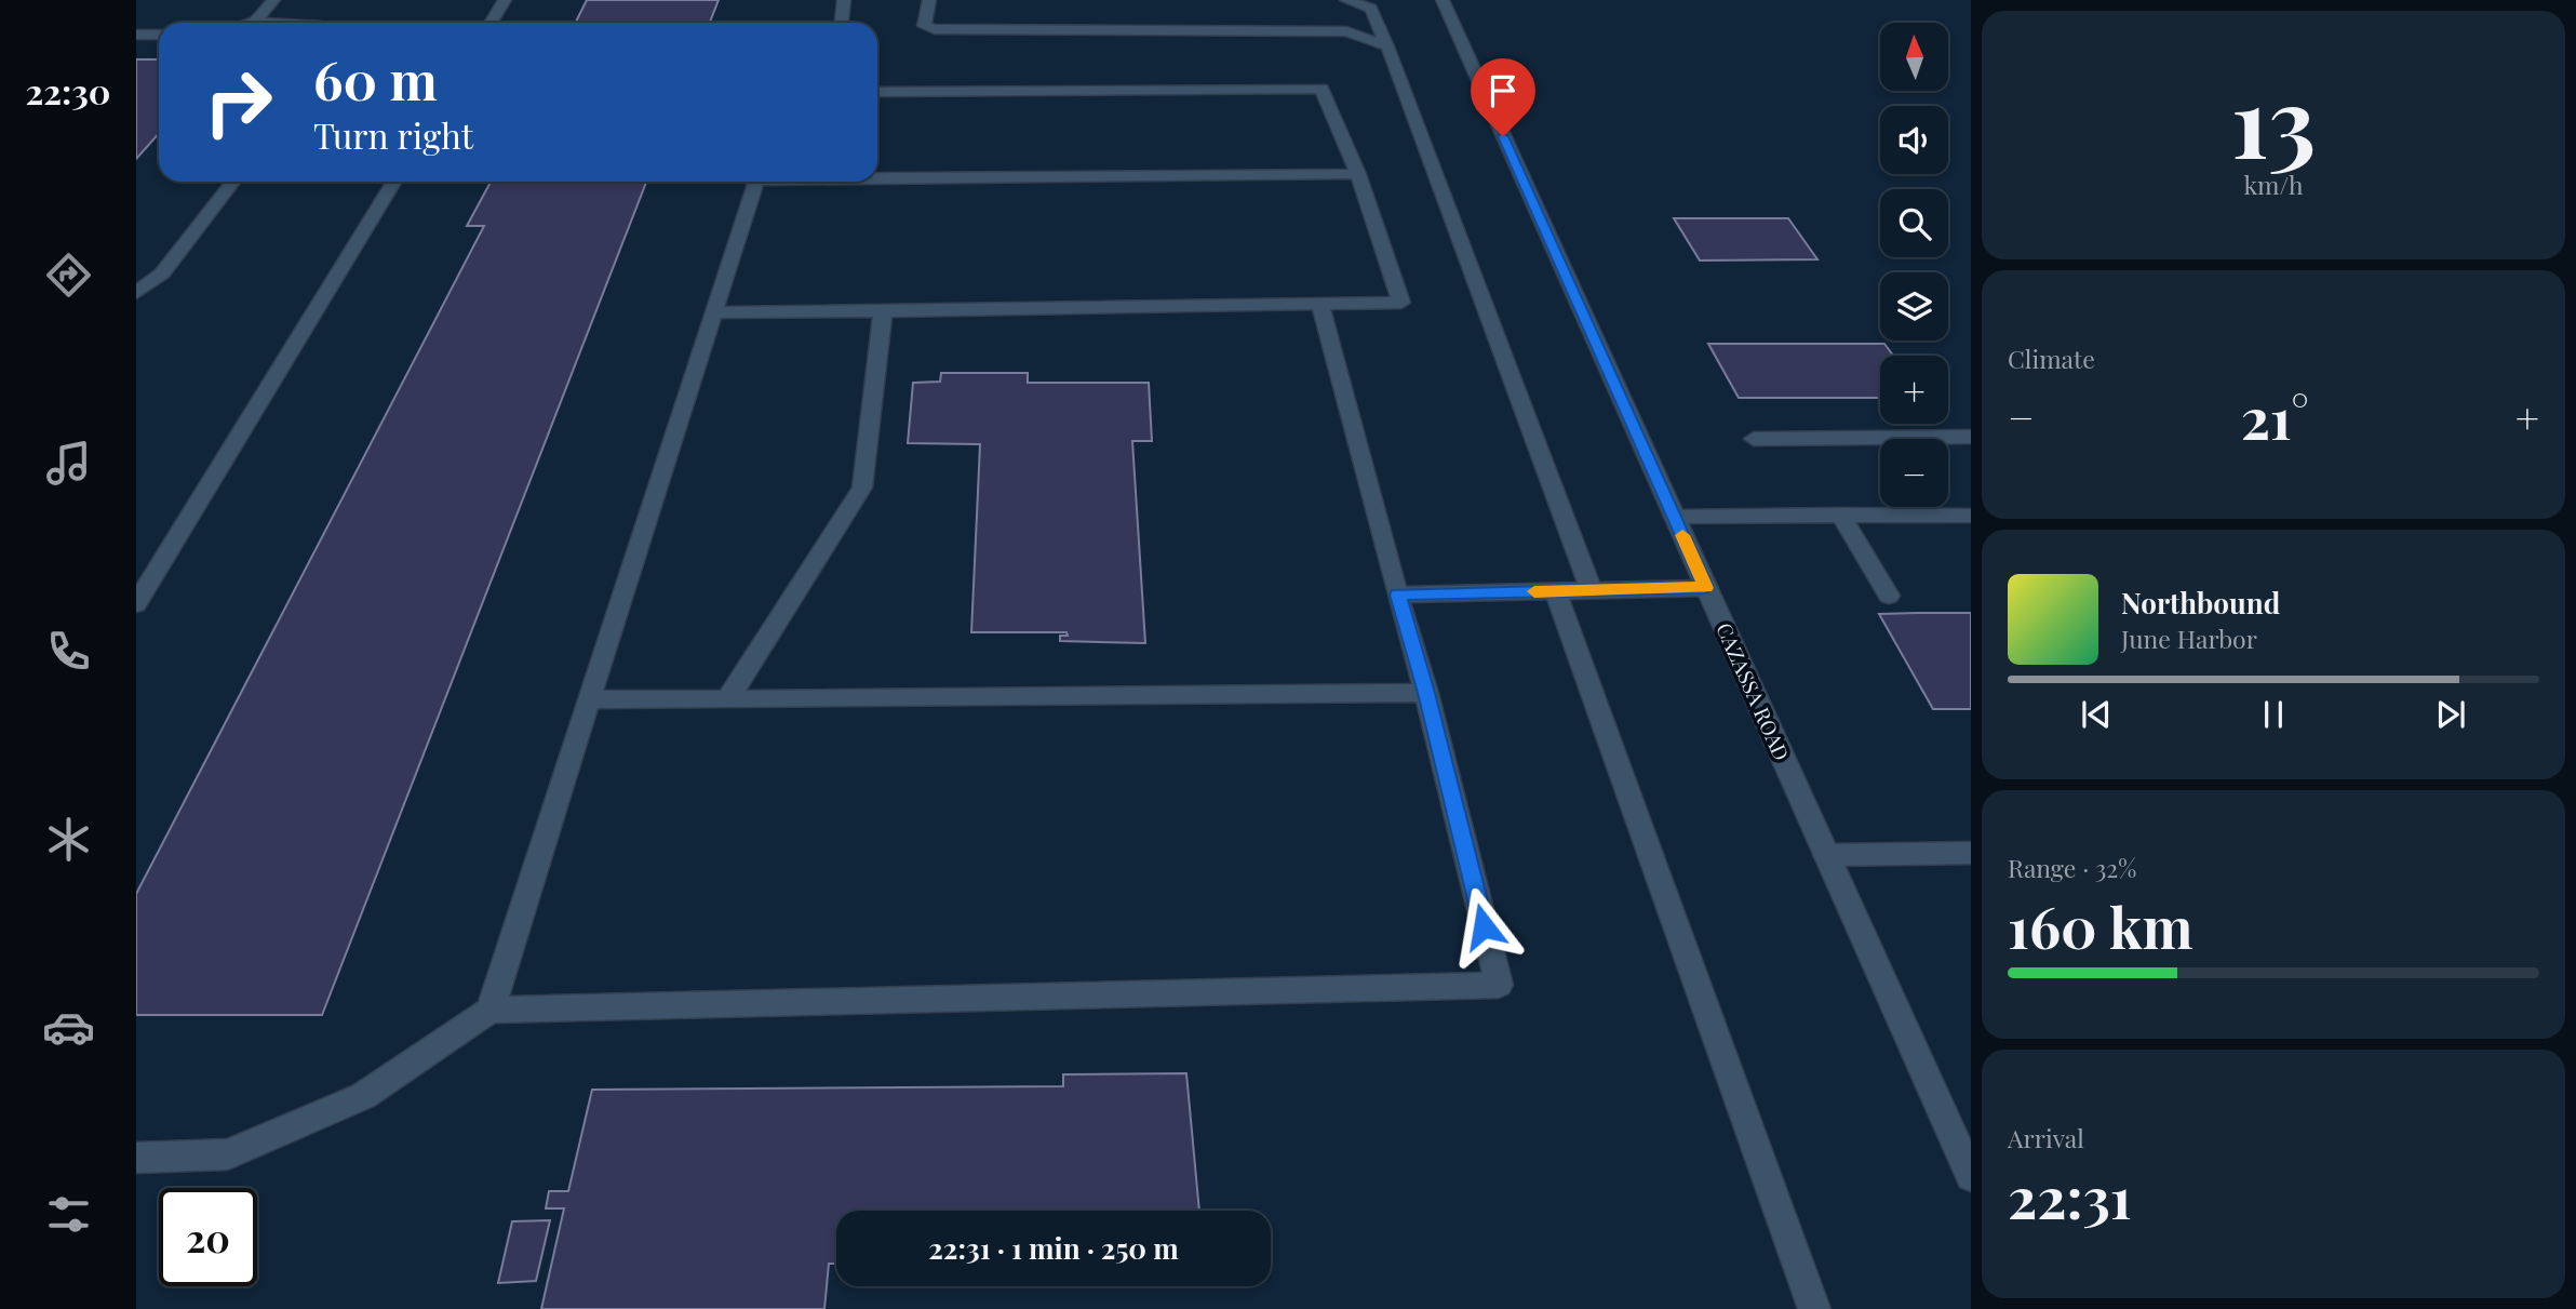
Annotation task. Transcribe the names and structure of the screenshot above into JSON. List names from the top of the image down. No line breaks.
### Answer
{"streets":{"street":["CAZASSA ROAD"]},"north":"top","page":{"tabs":"22:30","tile":[["13","km/h"],"Climate",["Range · 32%","160 km"],["Arrival","22:31"]],"map_buttons":["+","−"],"turn":["60 m","Turn right"],"heat":["−","21°","+"],"song":["Northbound","June Harbor"],"limit":"20","trip":"22:31 · 1 min · 250 m"}}
